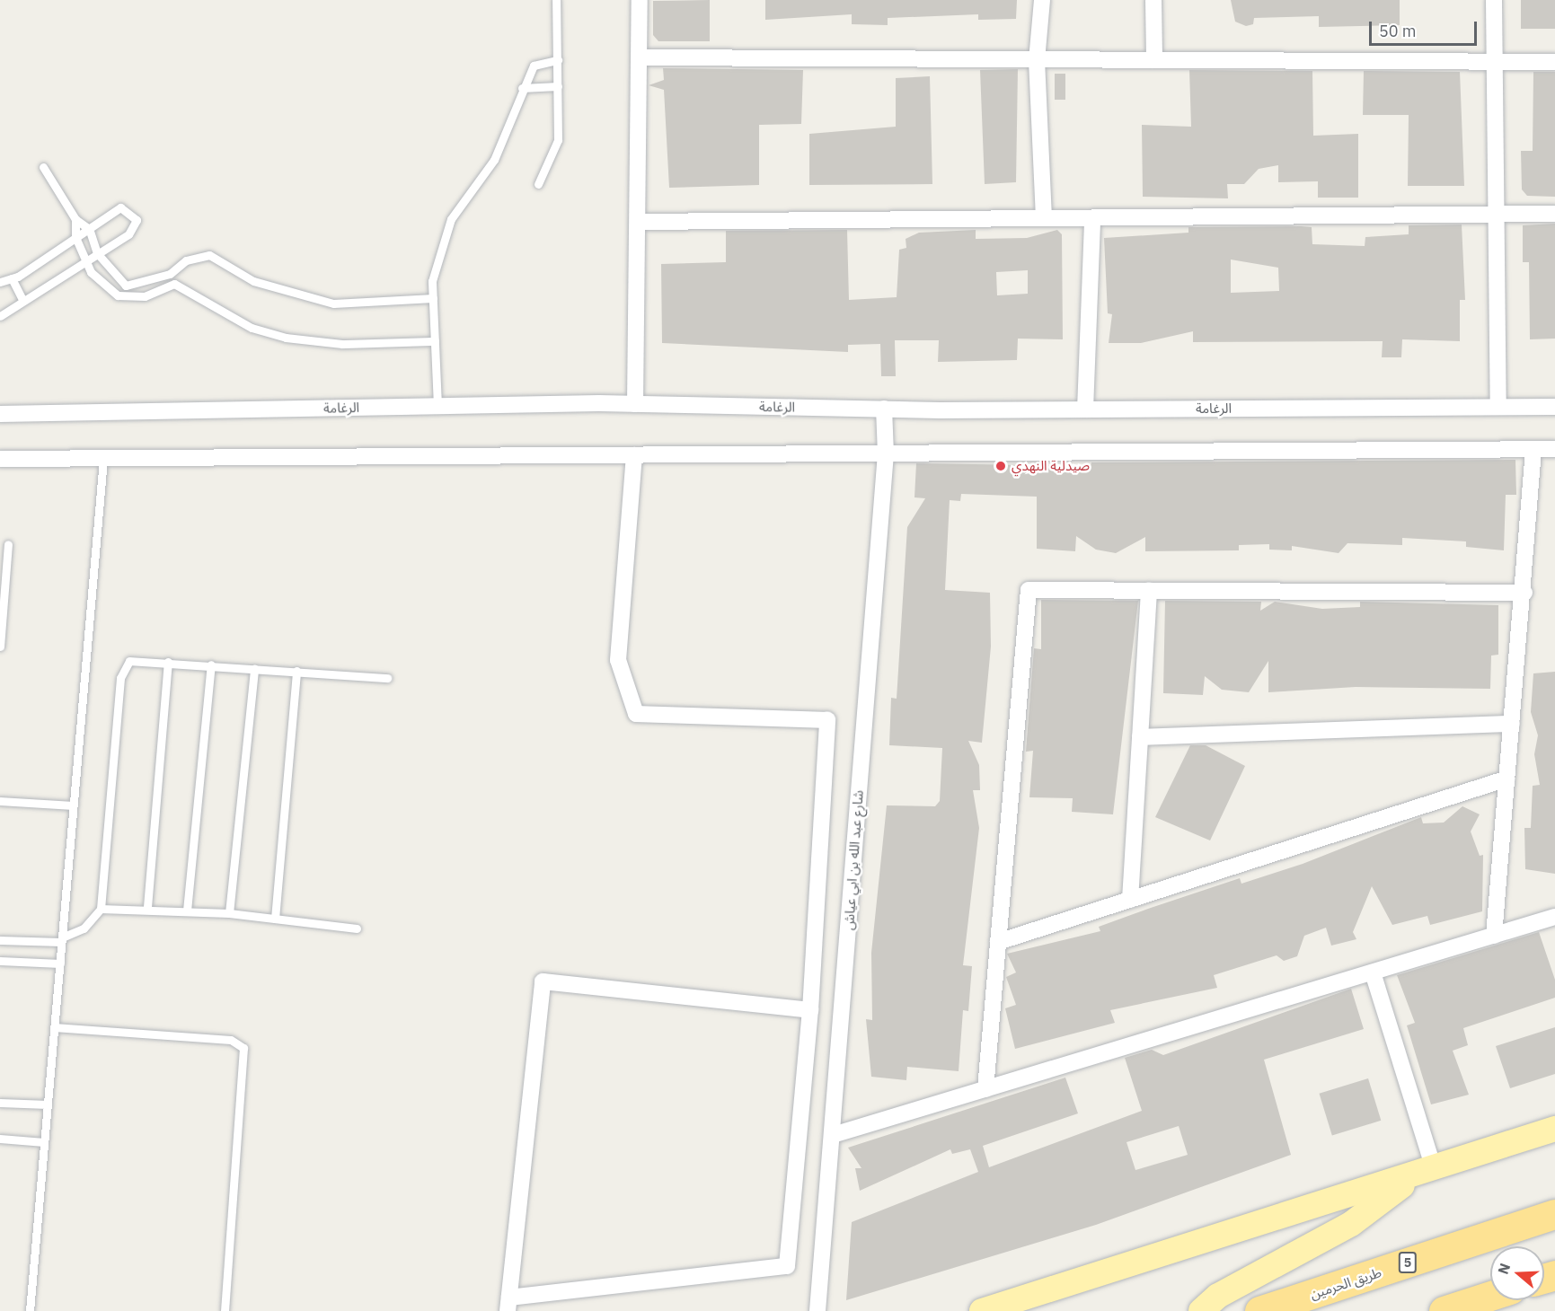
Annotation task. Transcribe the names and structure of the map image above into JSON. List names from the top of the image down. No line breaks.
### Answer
{"streets":{"highway":["5","طريق الحرمين"],"street":["الرغامة","شارع عبد الله بن ابي عياش"]},"crossings":[["الرغامة","شارع عبد الله بن ابي عياش"]],"places":["صيدلية النهدي"],"scale_bar":"50 m","north":"left"}
